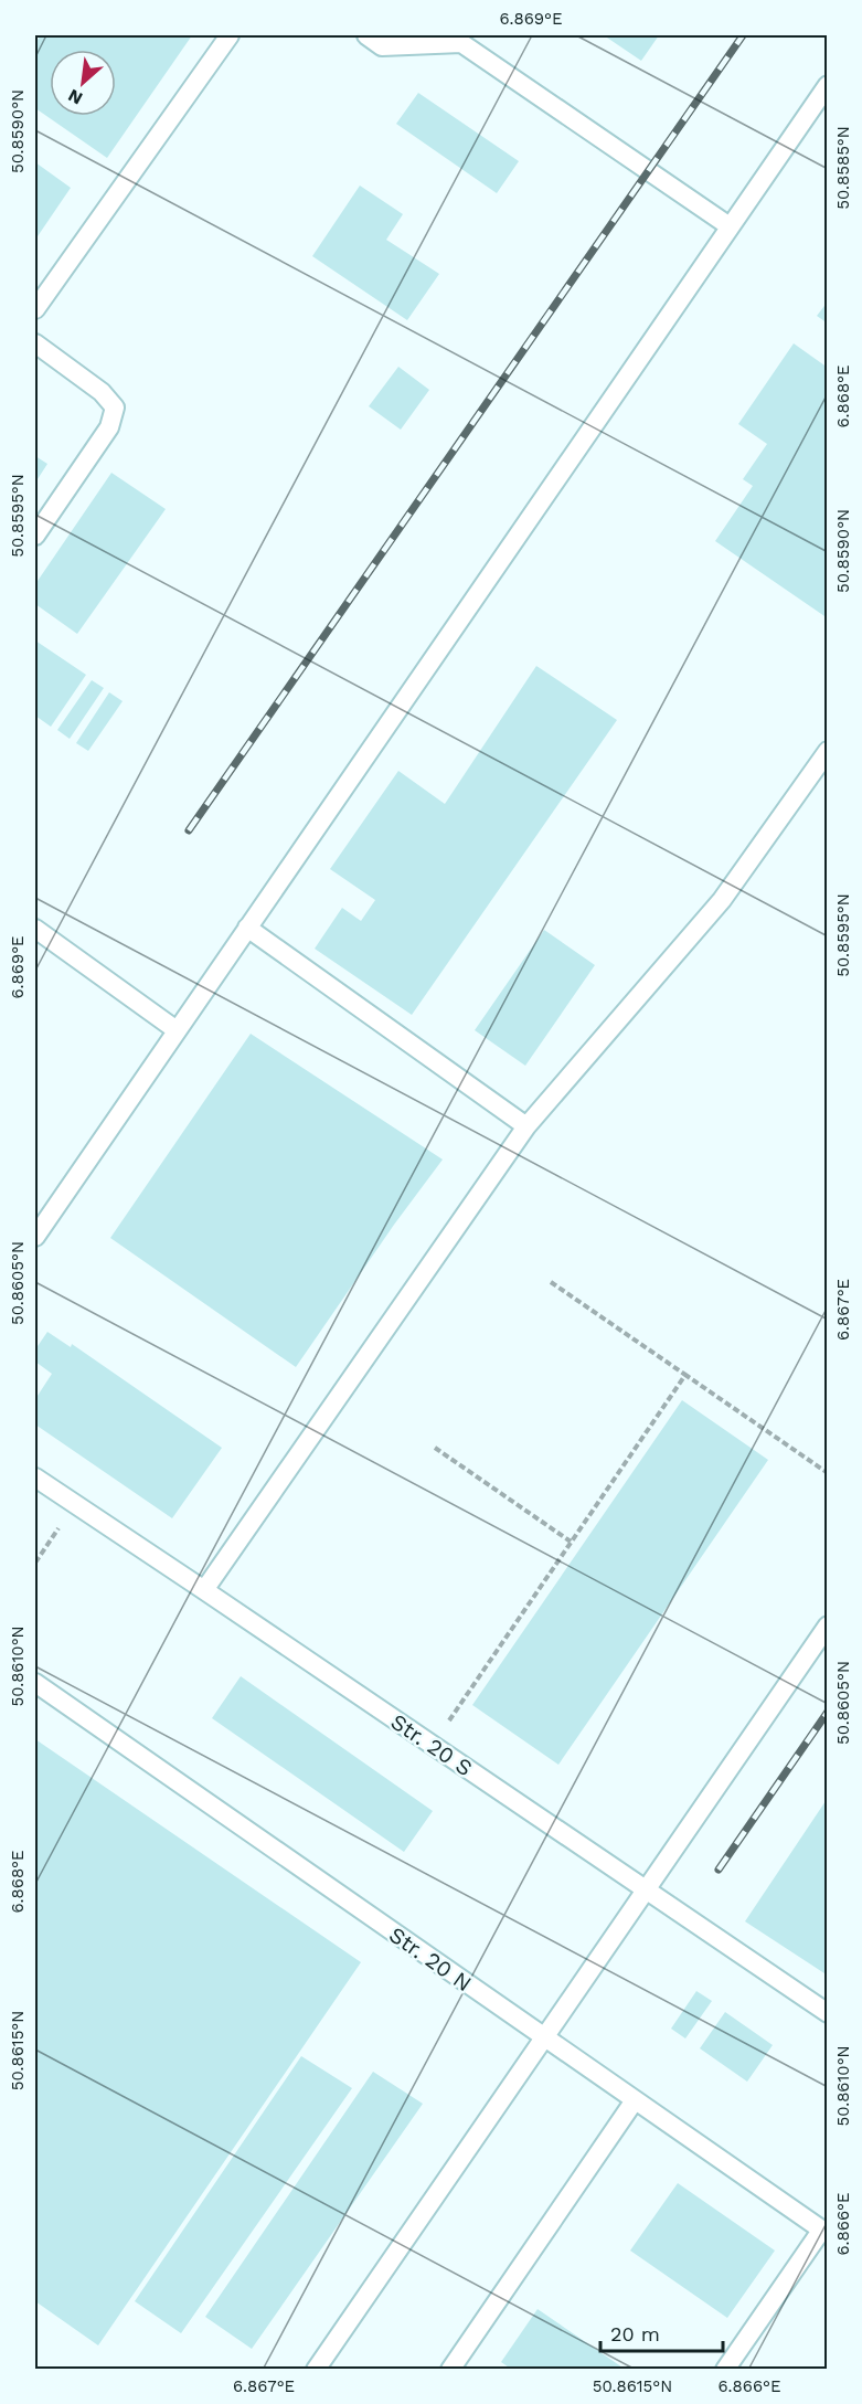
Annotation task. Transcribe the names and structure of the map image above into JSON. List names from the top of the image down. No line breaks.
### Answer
{"streets":{"lane":["Str. 20 S","Str. 20 N"]},"scale_bar":"20 m","north":"bottom left","coordinates":["6.869°E","50.8590°N","50.8585°N","6.868°E","50.8595°N","50.8605°N","6.867°E","50.8610°N","50.8615°N","6.866°E"]}
